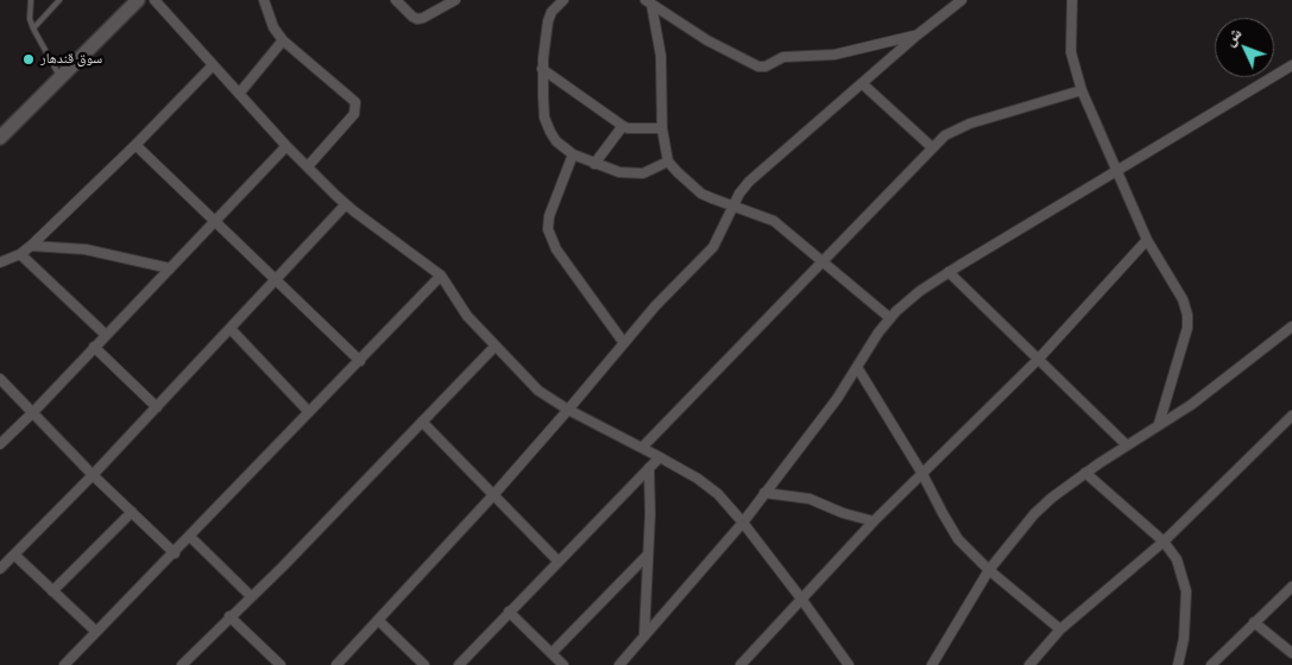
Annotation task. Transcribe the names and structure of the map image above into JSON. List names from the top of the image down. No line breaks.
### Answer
{"places":["سوق قندهار"],"north":"top left"}
